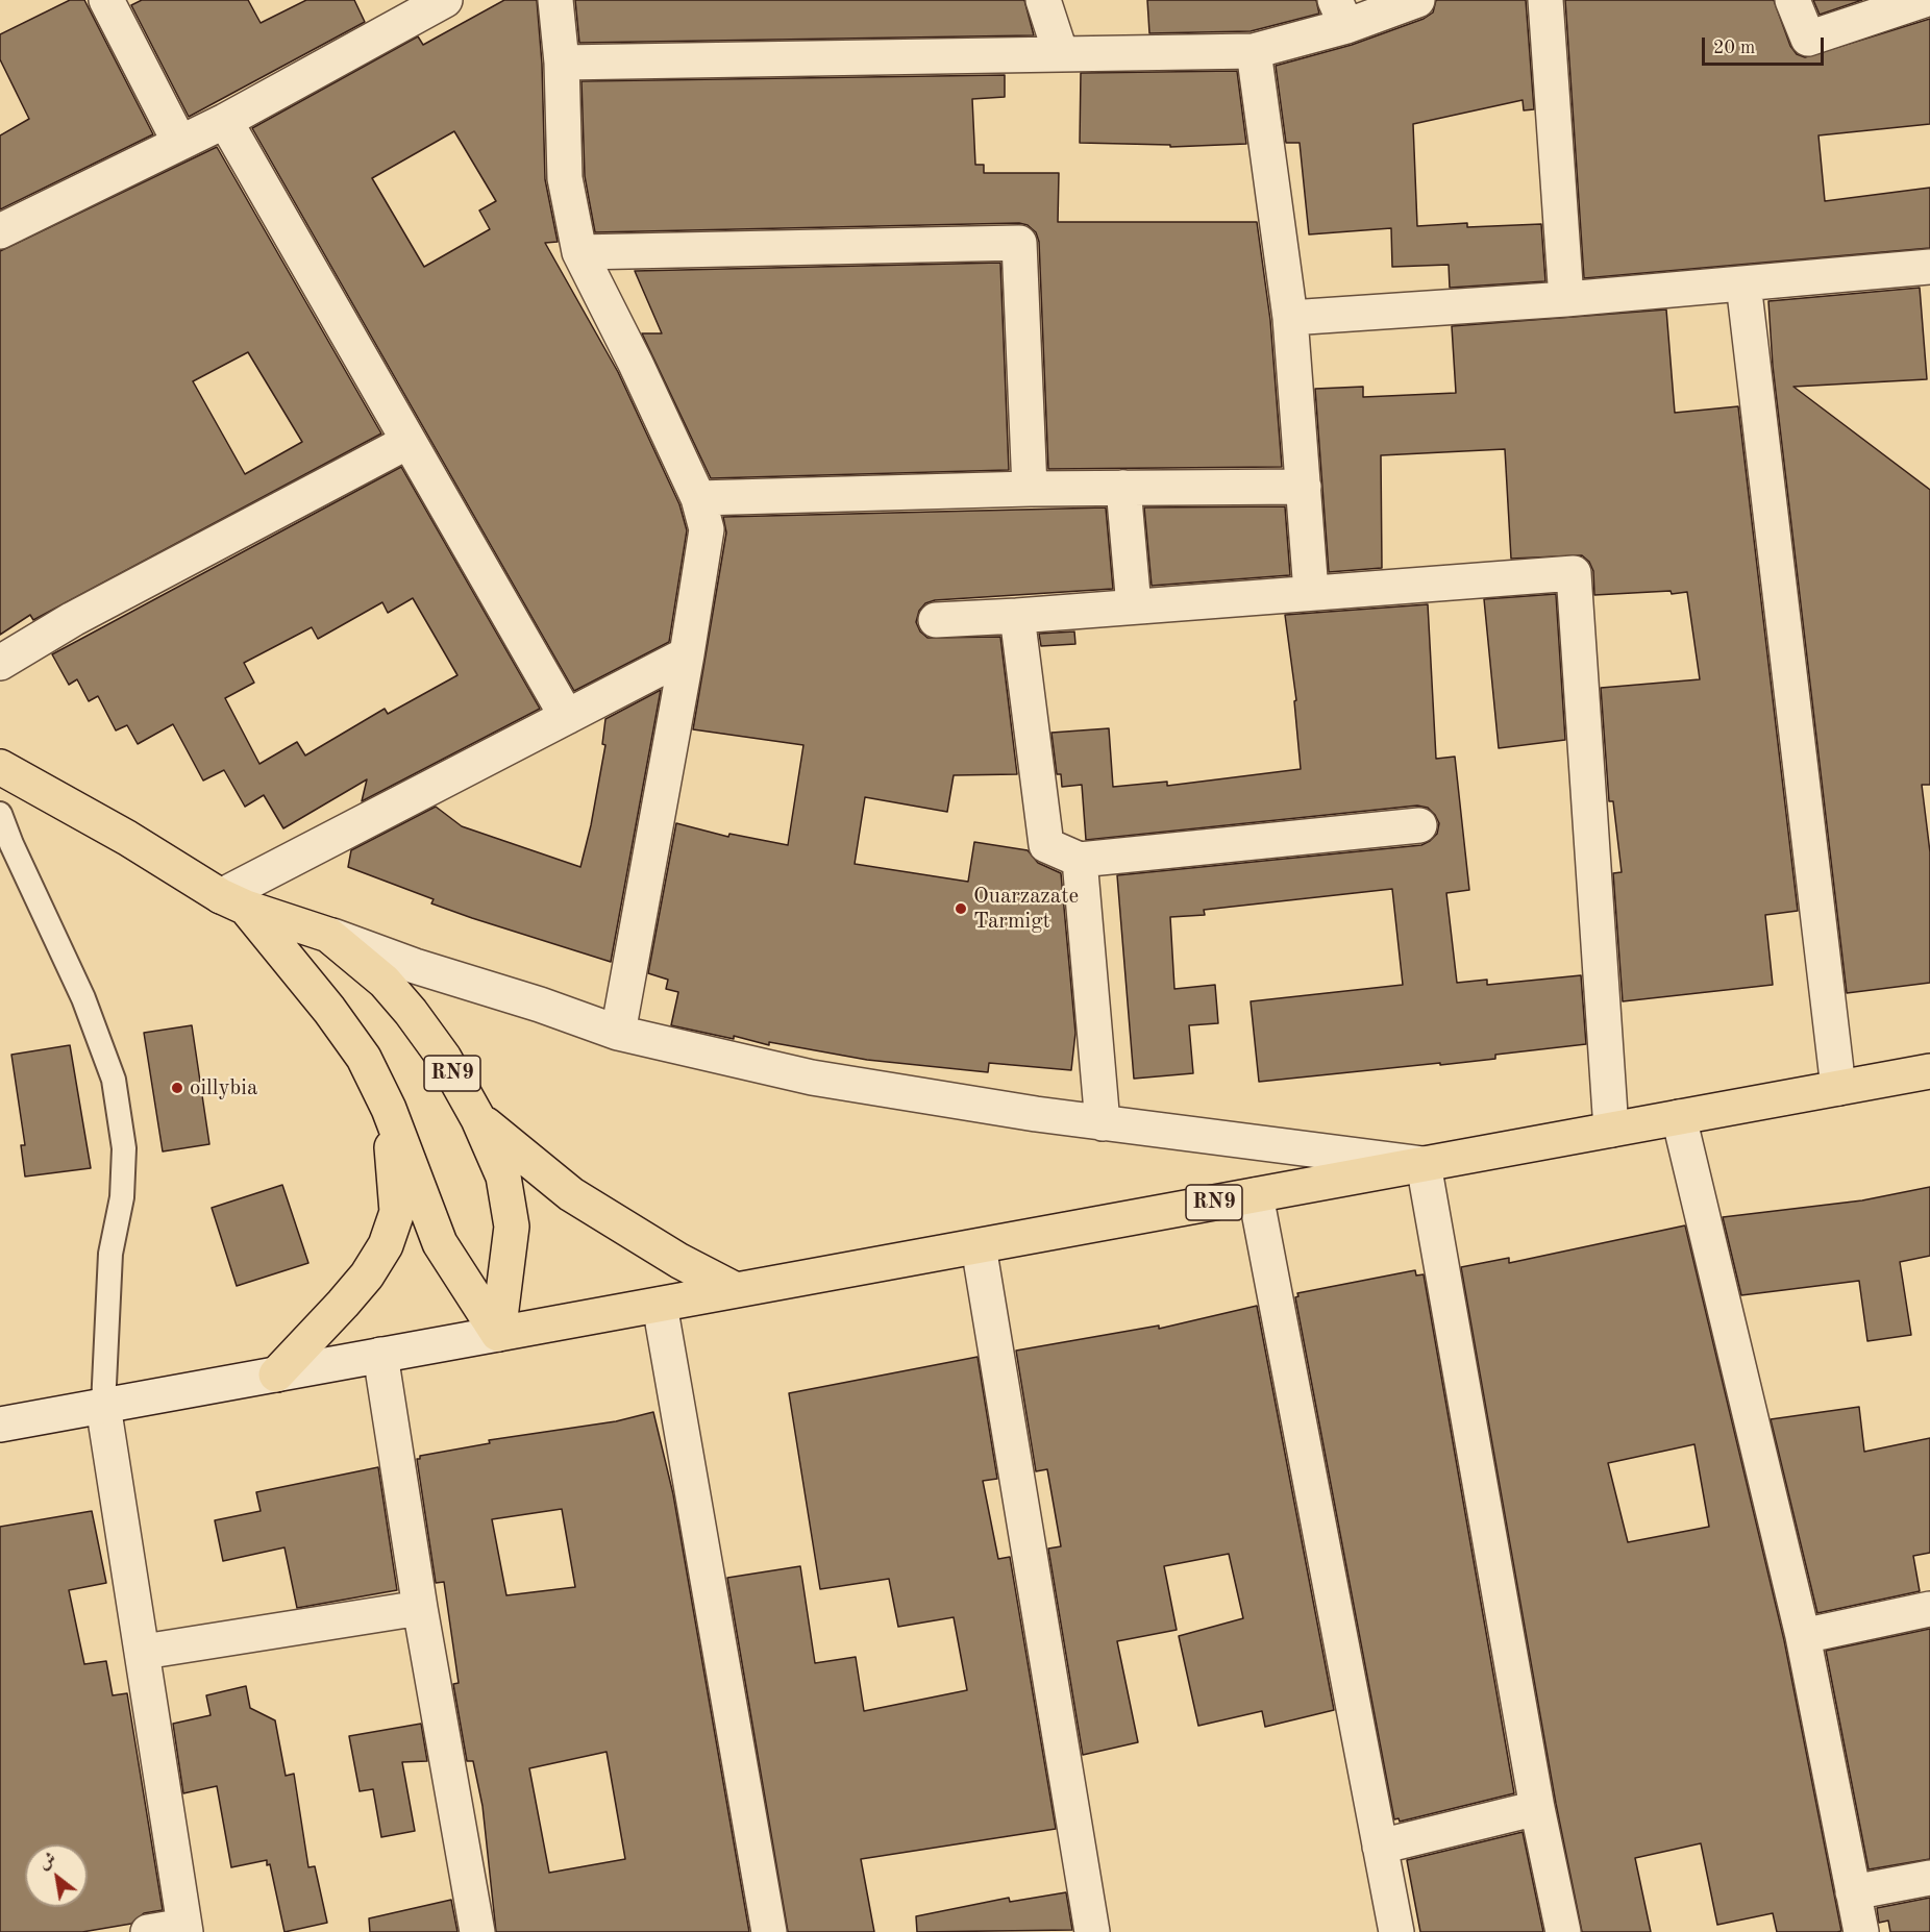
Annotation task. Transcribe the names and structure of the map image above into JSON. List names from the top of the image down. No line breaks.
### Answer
{"streets":{"main road":["RN9"]},"places":["Ouarzazate Tarmigt","oillybia"],"scale_bar":"20 m","north":"top left"}
